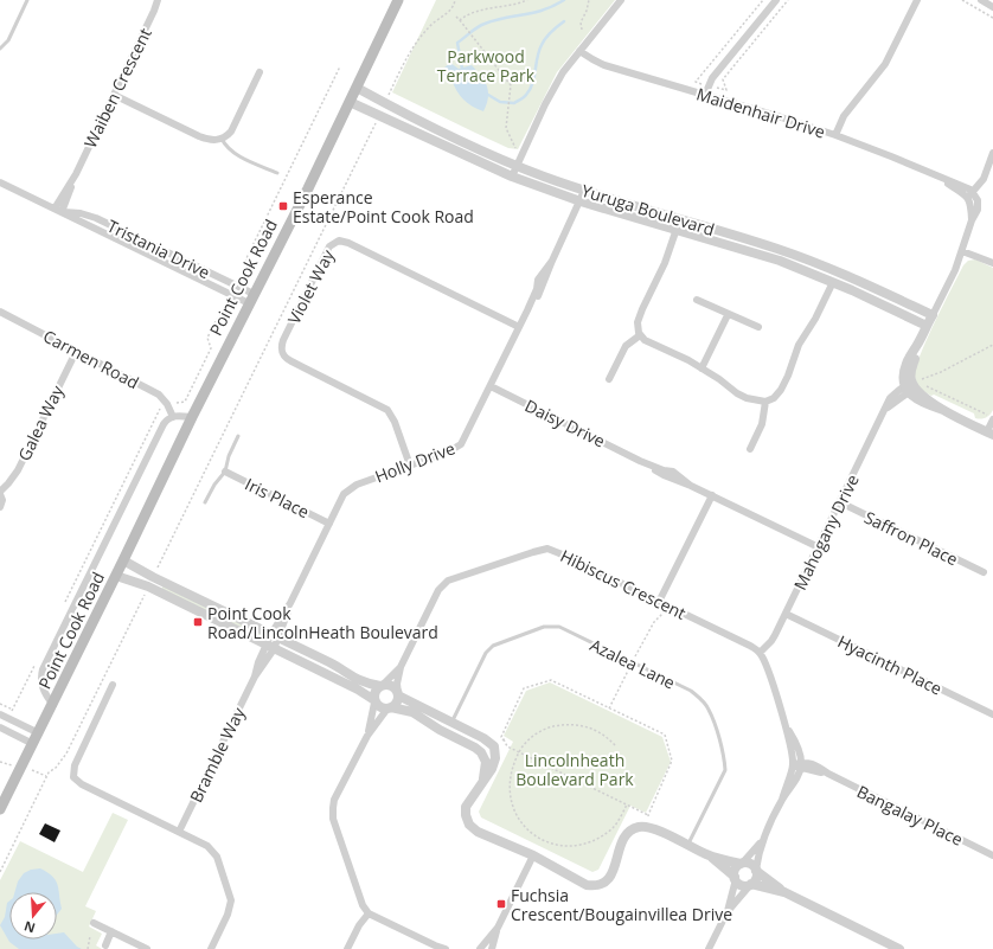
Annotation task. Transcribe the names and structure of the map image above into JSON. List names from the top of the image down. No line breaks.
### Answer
{"streets":{"main road":["Point Cook Road"],"street":["Waiben Crescent","Maidenhair Drive","Yuruga Boulevard","Tristania Drive","Violet Way","Carmen Road","Galea Way","Daisy Drive","Holly Drive","Iris Place","Mahogany Drive","Saffron Place","Hibiscus Crescent","Hyacinth Place","Bramble Way","Bangalay Place"],"lane":["Azalea Lane"]},"crossings":[["Waiben Crescent","Tristania Drive"],["Yuruga Boulevard","Point Cook Road"],["Yuruga Boulevard","Holly Drive"],["Tristania Drive","Point Cook Road"],["Point Cook Road","Carmen Road"],["Violet Way","Holly Drive"],["Carmen Road","Galea Way"],["Daisy Drive","Holly Drive"],["Daisy Drive","Mahogany Drive"],["Holly Drive","Iris Place"],["Holly Drive","Bramble Way"],["Mahogany Drive","Saffron Place"],["Mahogany Drive","Hibiscus Crescent"],["Mahogany Drive","Hyacinth Place"]],"parks":["Parkwood Terrace Park","Lincolnheath Boulevard Park"],"places":{"transit":["Esperance Estate/Point Cook Road","Point Cook Road/LincolnHeath Boulevard","Fuchsia Crescent/Bougainvillea Drive"]},"north":"bottom"}
